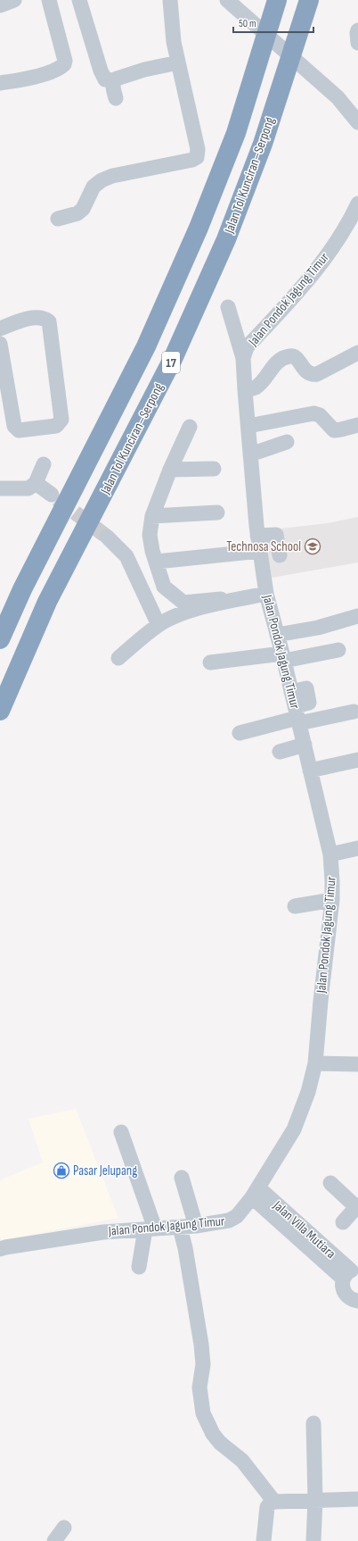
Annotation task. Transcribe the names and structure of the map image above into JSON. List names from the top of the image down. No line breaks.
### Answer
{"streets":{"highway":["Jalan Tol Kunciran–Serpong","17"],"street":["Jalan Pondok Jagung Timur","Jalan Villa Mutiara"]},"crossings":[["Jalan Pondok Jagung Timur","Jalan Villa Mutiara"]],"places":{"school or university":["Technosa School"],"shop":["Pasar Jelupang"]},"scale_bar":"50 m"}
